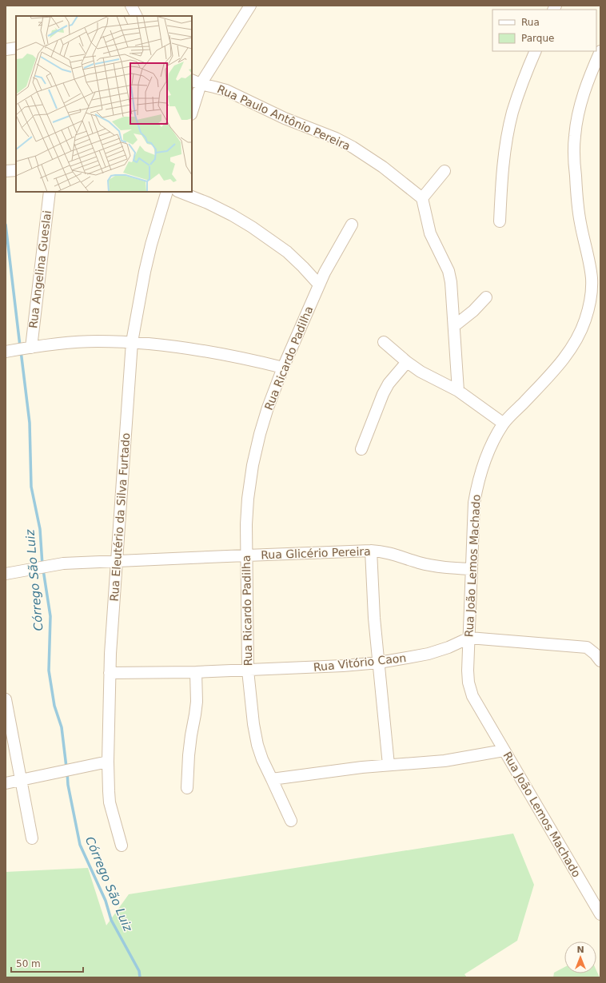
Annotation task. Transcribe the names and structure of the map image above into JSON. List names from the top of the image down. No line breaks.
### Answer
{"streets":{"street":["Rua Paulo Antônio Pereira","Rua Angelina Gueslai","Rua Ricardo Padilha","Rua Eleutério da Silva Furtado","Rua Glicério Pereira","Rua João Lemos Machado","Rua Vitório Caon"]},"crossings":[["Rua Ricardo Padilha","Rua Glicério Pereira"],["Rua Ricardo Padilha","Rua Vitório Caon"],["Rua Eleutério da Silva Furtado","Rua Glicério Pereira"],["Rua Eleutério da Silva Furtado","Rua Vitório Caon"],["Rua Glicério Pereira","Rua João Lemos Machado"],["Rua João Lemos Machado","Rua Vitório Caon"]],"water":["Córrego São Luiz"],"legend":["Rua","Parque"],"scale_bar":"50 m","north":"top"}
